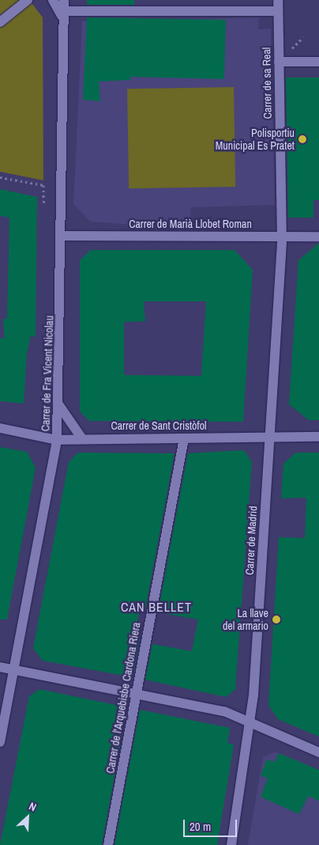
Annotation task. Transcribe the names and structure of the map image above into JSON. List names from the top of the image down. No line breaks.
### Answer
{"streets":{"street":["Carrer de sa Real","Carrer de Marià Llobet Roman","Carrer de Fra Vicent Nicolau","Carrer de Sant Cristòfol","Carrer de Madrid","Carrer de l'Arquebisbe Cardona Riera"]},"crossings":[["Carrer de sa Real","Carrer de Marià Llobet Roman"],["Carrer de sa Real","Carrer de Madrid"],["Carrer de Marià Llobet Roman","Carrer de Fra Vicent Nicolau"],["Carrer de Marià Llobet Roman","Carrer de Madrid"],["Carrer de Fra Vicent Nicolau","Carrer de Sant Cristòfol"],["Carrer de Sant Cristòfol","Carrer de Madrid"],["Carrer de Sant Cristòfol","Carrer de l'Arquebisbe Cardona Riera"]],"districts":["CAN BELLET"],"places":["Polisportiu Municipal Es Pratet","La llave del armario"],"scale_bar":"20 m","north":"top right"}
